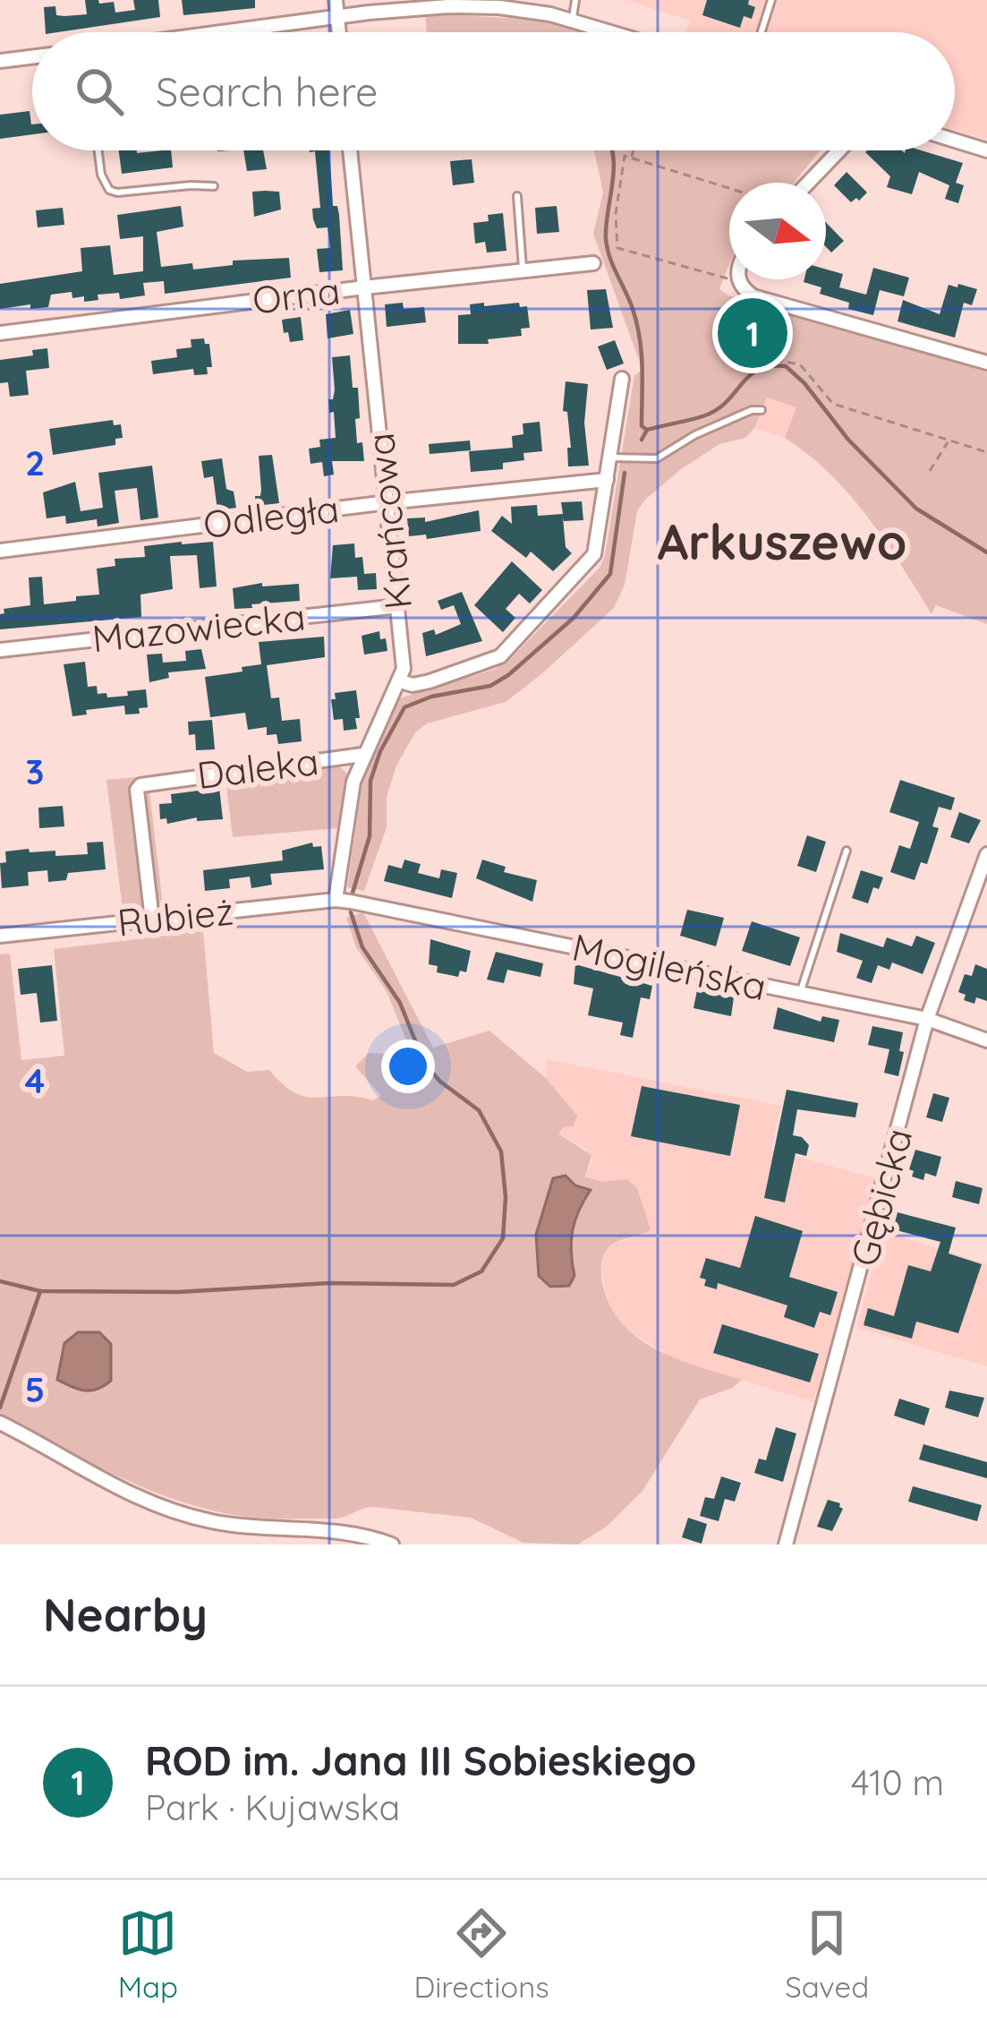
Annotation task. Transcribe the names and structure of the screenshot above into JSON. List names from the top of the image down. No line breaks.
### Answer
{"streets":{"street":["Orna","Odległa","Krańcowa","Mazowiecka","Daleka","Rubież","Mogileńska","Gębicka"]},"crossings":[["Orna","Krańcowa"],["Odległa","Krańcowa"],["Krańcowa","Mazowiecka"],["Krańcowa","Daleka"],["Krańcowa","Rubież"],["Krańcowa","Mogileńska"],["Daleka","Rubież"],["Rubież","Mogileńska"],["Mogileńska","Gębicka"]],"districts":["Arkuszewo"],"north":"right","page":{"search":"Search here","pins":"1","heading":"Nearby","list":[{"mark":"1","name":"ROD im. Jana III Sobieskiego","note":"Park · Kujawska","value":"410 m"}],"nav":["Map","Directions","Saved"]},"grid":{"rows":["2","3","4","5"]}}
